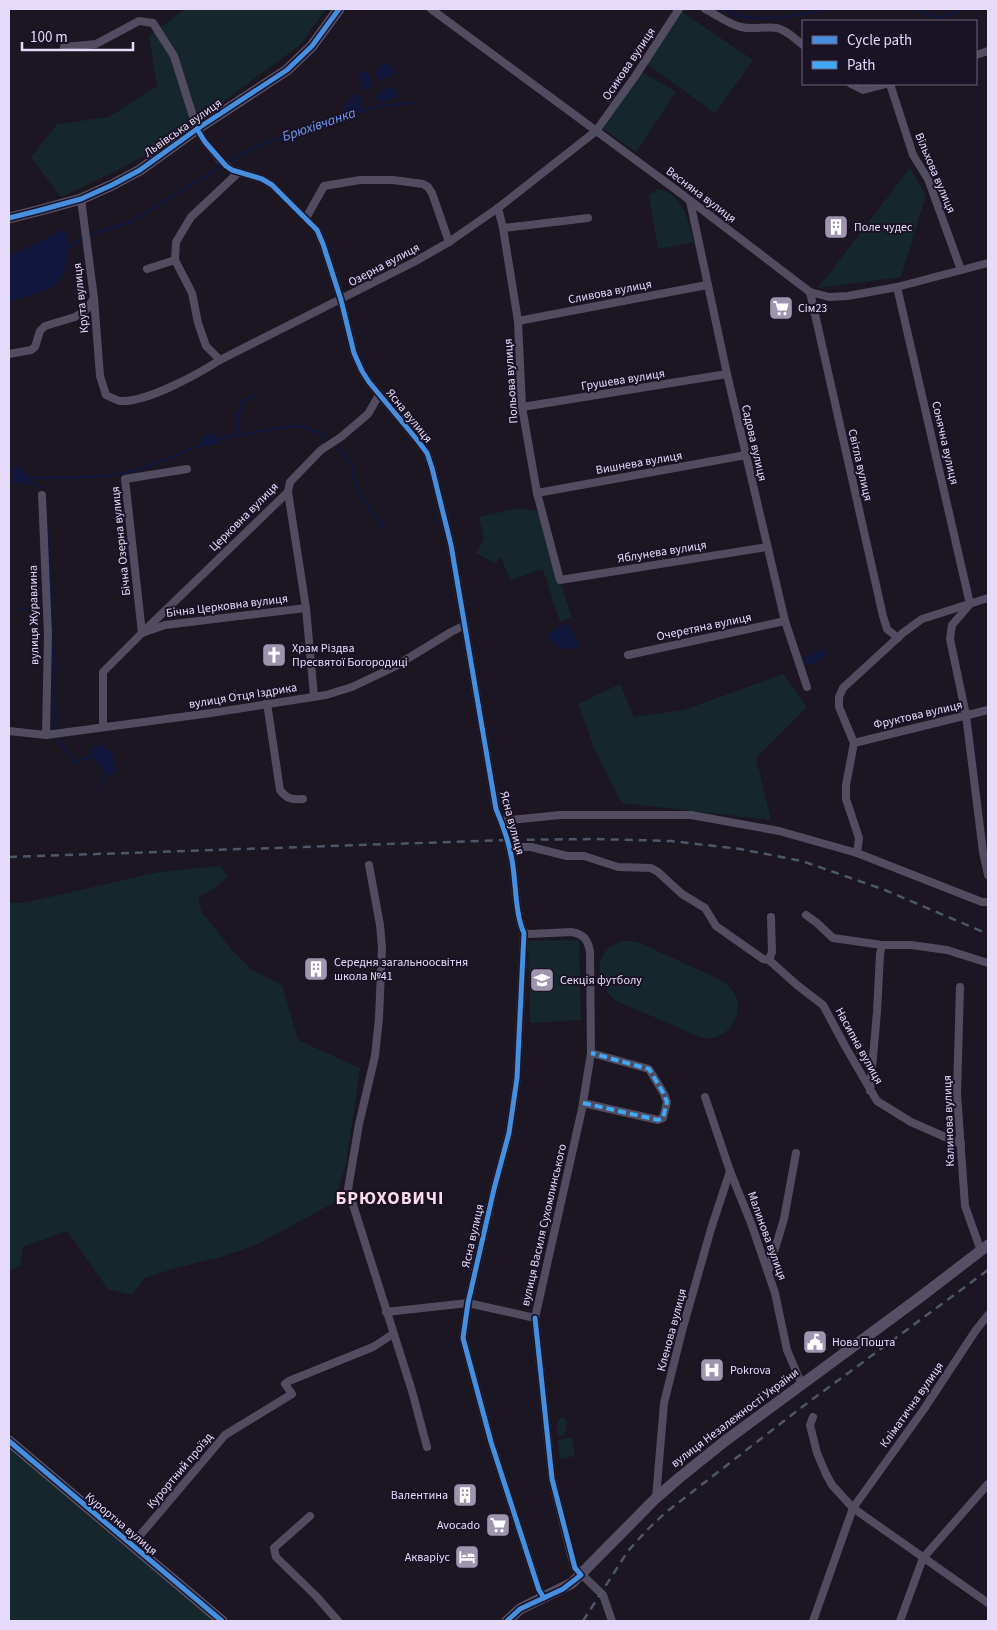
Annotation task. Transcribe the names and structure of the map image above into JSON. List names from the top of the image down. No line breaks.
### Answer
{"streets":{"main road":["Львівська вулиця","вулиця Незалежності України","Курортна вулиця"],"street":["Осикова вулиця","Вільхова вулиця","Весняна вулиця","Озерна вулиця","Сливова вулиця","Крута вулиця","Грушева вулиця","Польова вулиця","Ясна вулиця","Садова вулиця","Сонячна вулиця","Вишнева вулиця","Світла вулиця","Церковна вулиця","Бічна Озерна вулиця","Яблунева вулиця","Бічна Церковна вулиця","вулиця Журавлина","Очеретяна вулиця","вулиця Отця Іздрика","Фруктова вулиця","Насипна вулиця","Калинова вулиця","вулиця Василя Сухомлинського","Малинова вулиця","Кленова вулиця","Кліматична вулиця","Курортний проїзд"]},"crossings":[["Осикова вулиця","Весняна вулиця"],["Осикова вулиця","Озерна вулиця"],["Львівська вулиця","Крута вулиця"],["Львівська вулиця","Ясна вулиця"],["Вільхова вулиця","Весняна вулиця"],["Весняна вулиця","Озерна вулиця"],["Весняна вулиця","Садова вулиця"],["Весняна вулиця","Сонячна вулиця"],["Весняна вулиця","Світла вулиця"],["Озерна вулиця","Крута вулиця"],["Озерна вулиця","Польова вулиця"],["Озерна вулиця","Ясна вулиця"],["Сливова вулиця","Польова вулиця"],["Сливова вулиця","Садова вулиця"],["Грушева вулиця","Польова вулиця"],["Грушева вулиця","Садова вулиця"],["Польова вулиця","Вишнева вулиця"],["Польова вулиця","Яблунева вулиця"],["Ясна вулиця","Церковна вулиця"],["Ясна вулиця","вулиця Отця Іздрика"],["Ясна вулиця","Насипна вулиця"],["Ясна вулиця","вулиця Василя Сухомлинського"],["Ясна вулиця","вулиця Незалежності України"],["Садова вулиця","Вишнева вулиця"],["Садова вулиця","Яблунева вулиця"],["Садова вулиця","Очеретяна вулиця"],["Церковна вулиця","Бічна Озерна вулиця"],["Церковна вулиця","Бічна Церковна вулиця"],["Бічна Озерна вулиця","Бічна Церковна вулиця"],["Бічна Церковна вулиця","вулиця Отця Іздрика"],["вулиця Журавлина","вулиця Отця Іздрика"],["Насипна вулиця","Калинова вулиця"],["Калинова вулиця","вулиця Незалежності України"],["вулиця Василя Сухомлинського","вулиця Незалежності України"],["Малинова вулиця","Кленова вулиця"],["Малинова вулиця","вулиця Незалежності України"],["Кленова вулиця","вулиця Незалежності України"],["Курортний проїзд","Курортна вулиця"]],"districts":["БРЮХОВИЧІ"],"water":["Брюхівчанка"],"places":{"building":["Поле чудес","Середня загальноосвітня школа №41","Валентина"],"supermarket":["Сім23","Avocado"],"church":["Храм Різдва Пресвятої Богородиці"],"school or university":["Секція футболу"],"public building":["Нова Пошта"],"hospital":["Pokrova"],"hotel":["Акваріус"]},"legend":["Cycle path","Path"],"scale_bar":"100 m"}
